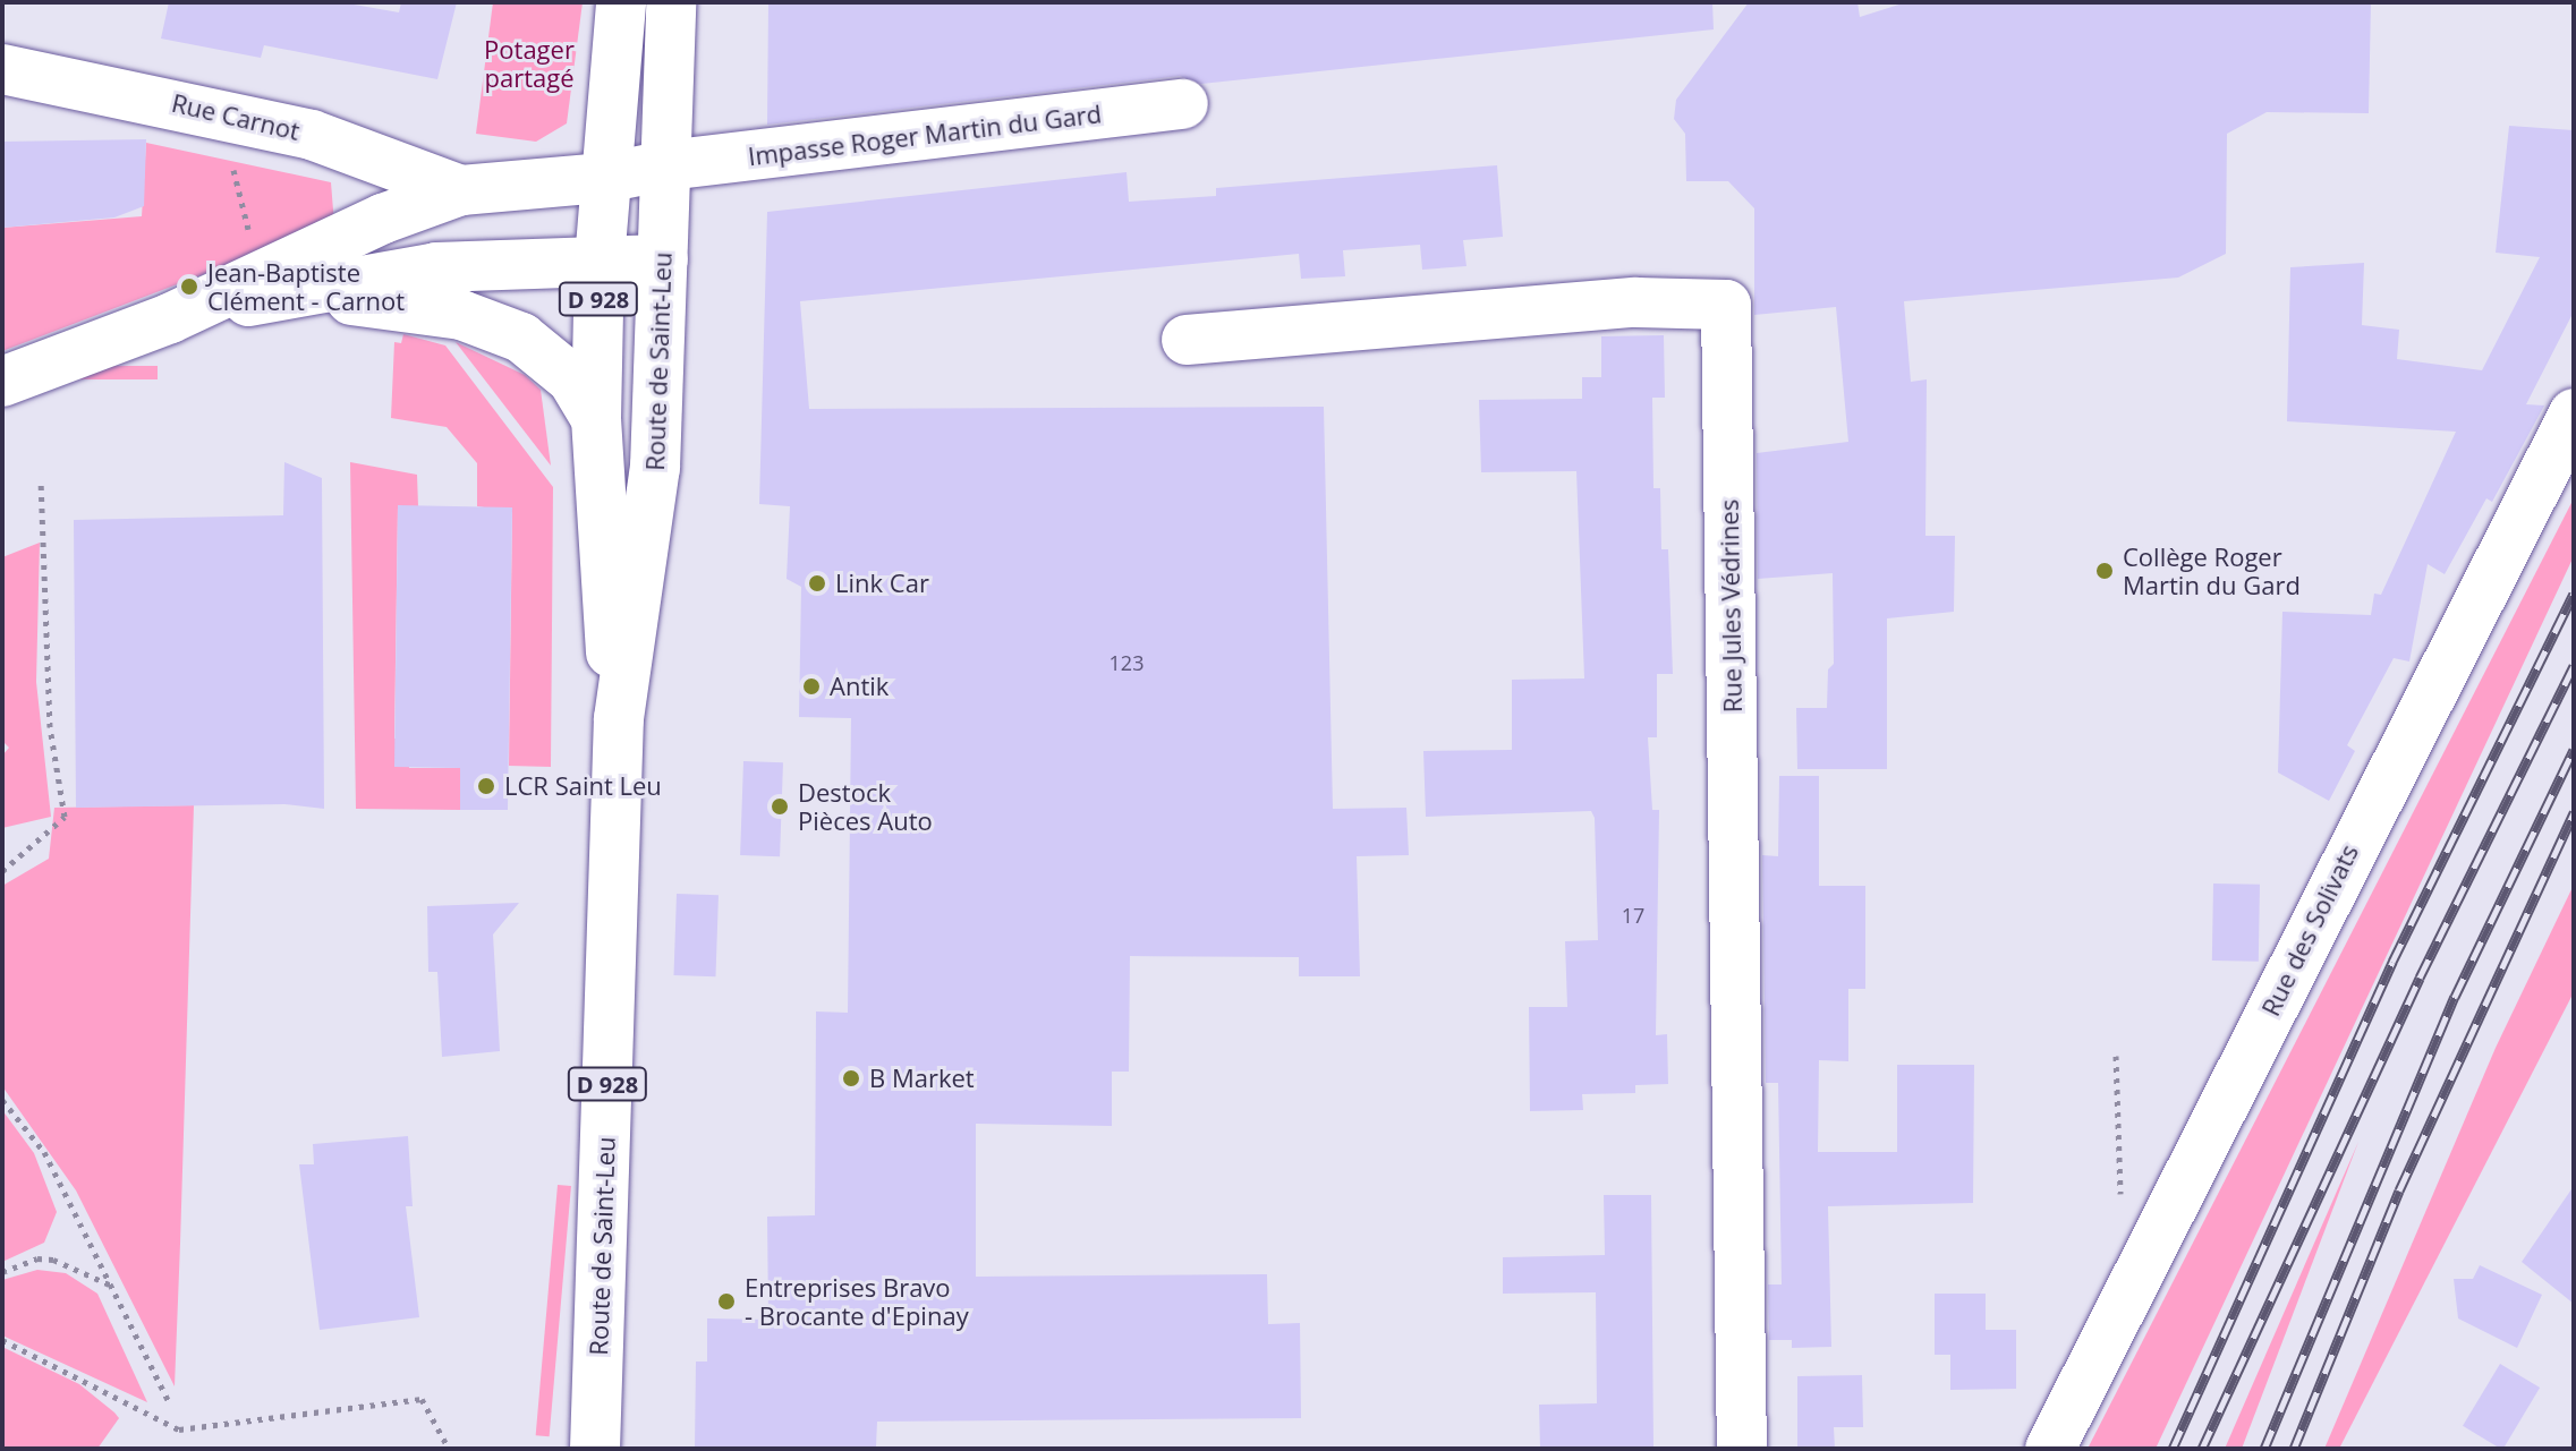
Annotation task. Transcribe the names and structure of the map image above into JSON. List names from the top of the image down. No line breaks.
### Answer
{"streets":{"street":["Rue Carnot","Impasse Roger Martin du Gard","D 928","Route de Saint-Leu","Rue Jules Védrines","Rue des Solivats"]},"crossings":[["Rue Carnot","Impasse Roger Martin du Gard"],["Impasse Roger Martin du Gard","Route de Saint-Leu"]],"parks":["Potager partagé"],"places":["Jean-Baptiste Clément - Carnot","Collège Roger Martin du Gard","Link Car","Antik","LCR Saint Leu","Destock Pièces Auto","B Market","Entreprises Bravo - Brocante d'Epinay"],"house_numbers":["123","17"]}
